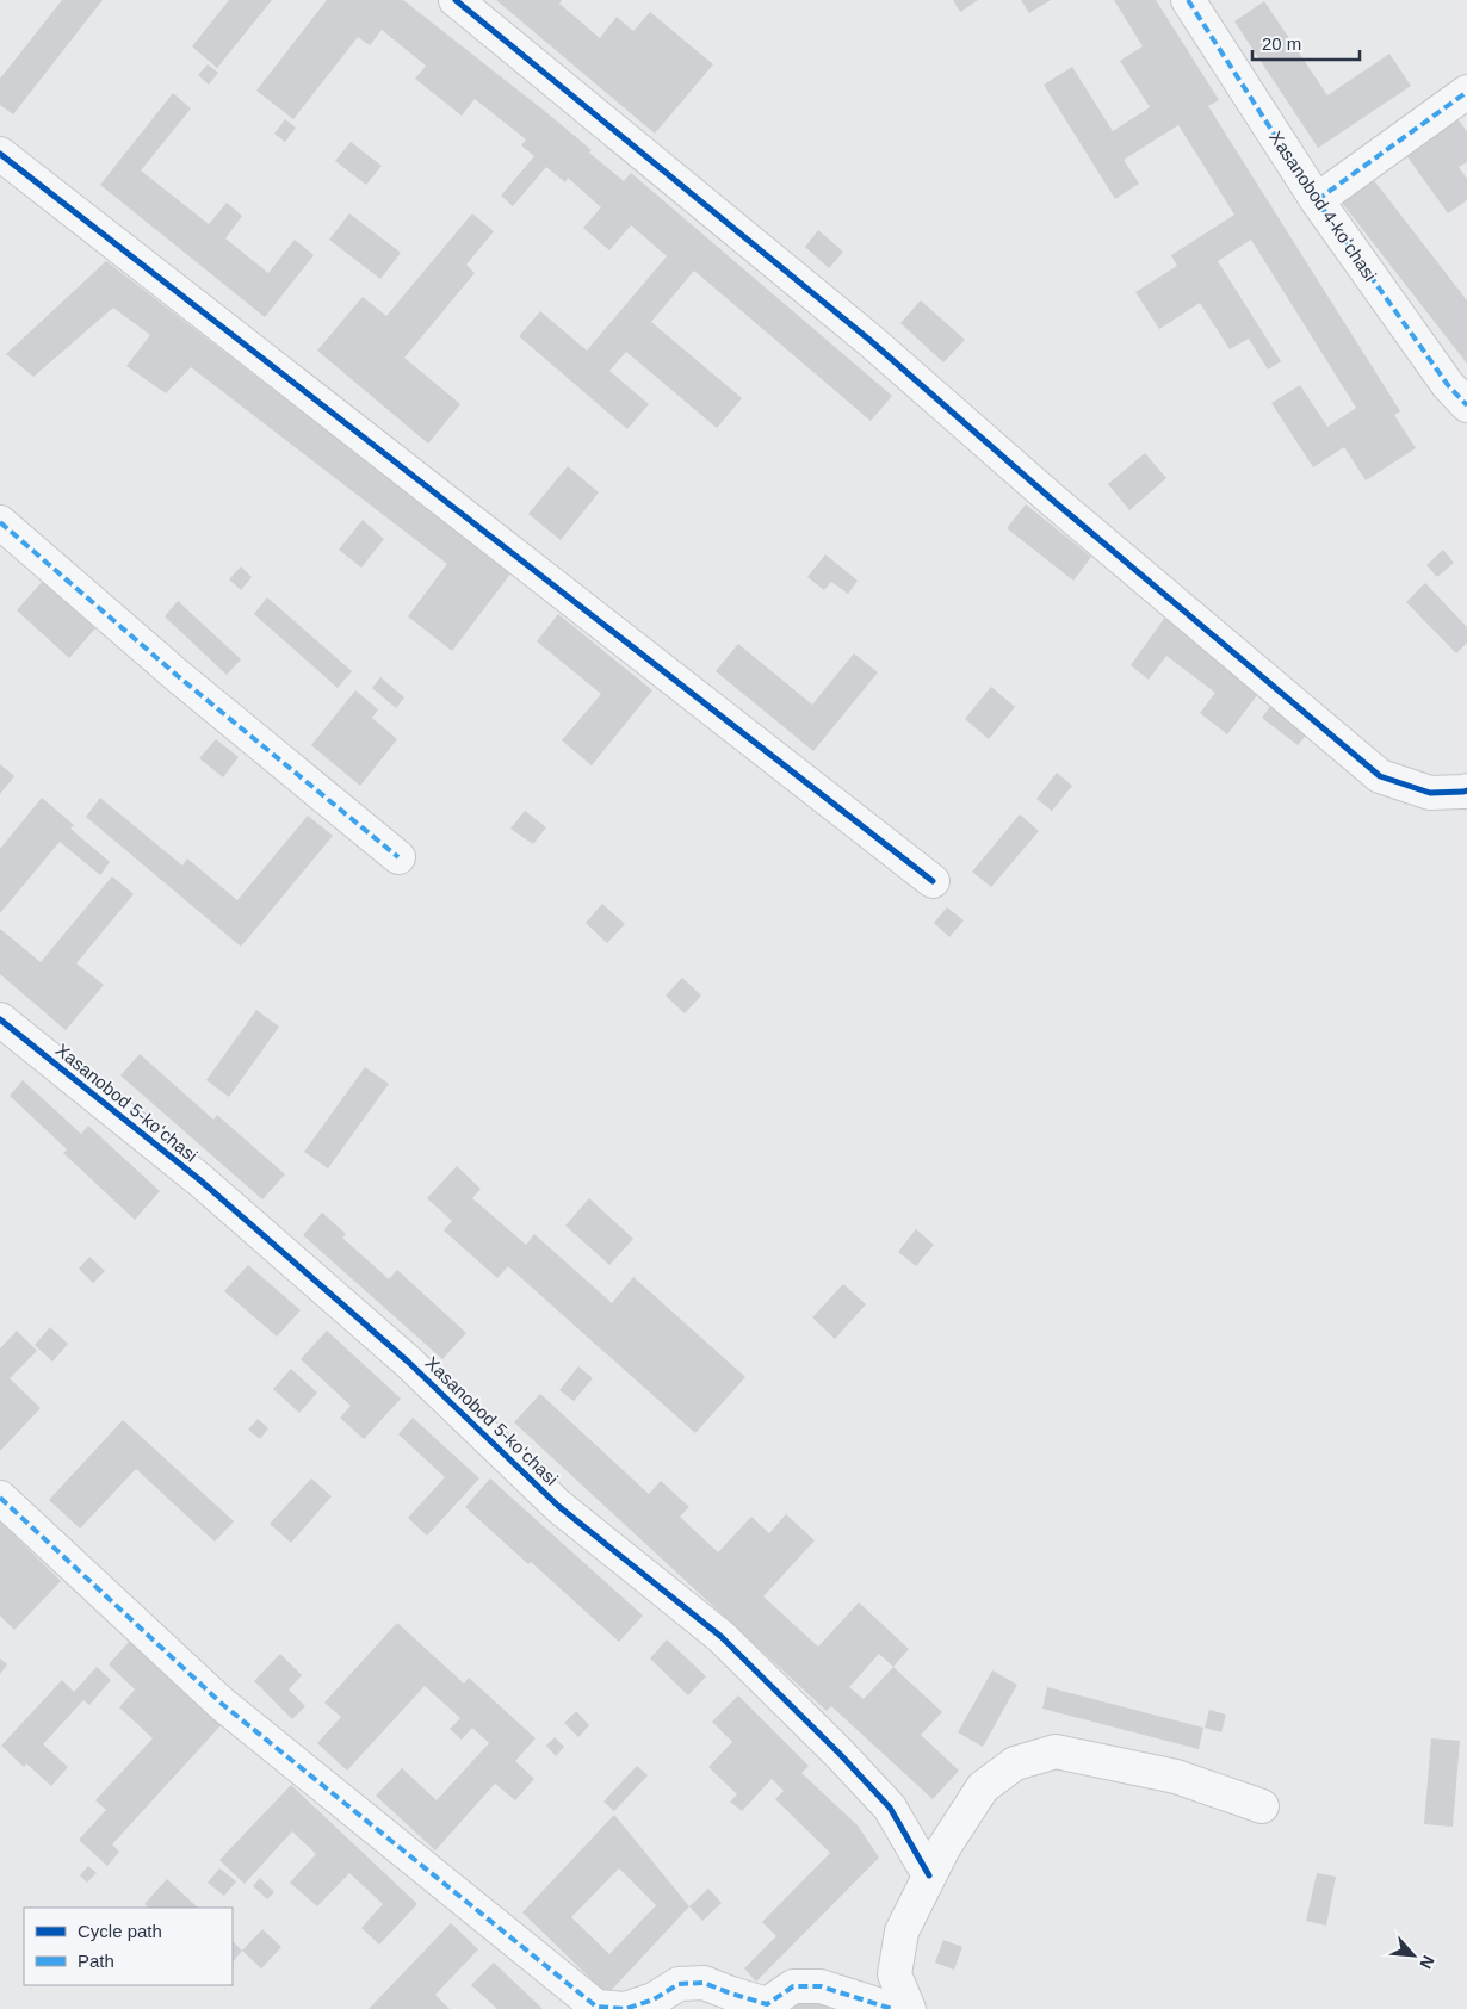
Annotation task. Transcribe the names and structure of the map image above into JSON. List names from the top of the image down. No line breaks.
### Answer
{"streets":{"street":["Xasanobod 4-koʻchasi","Xasanobod 5-koʻchasi"]},"legend":["Cycle path","Path"],"scale_bar":"20 m","north":"bottom right"}
